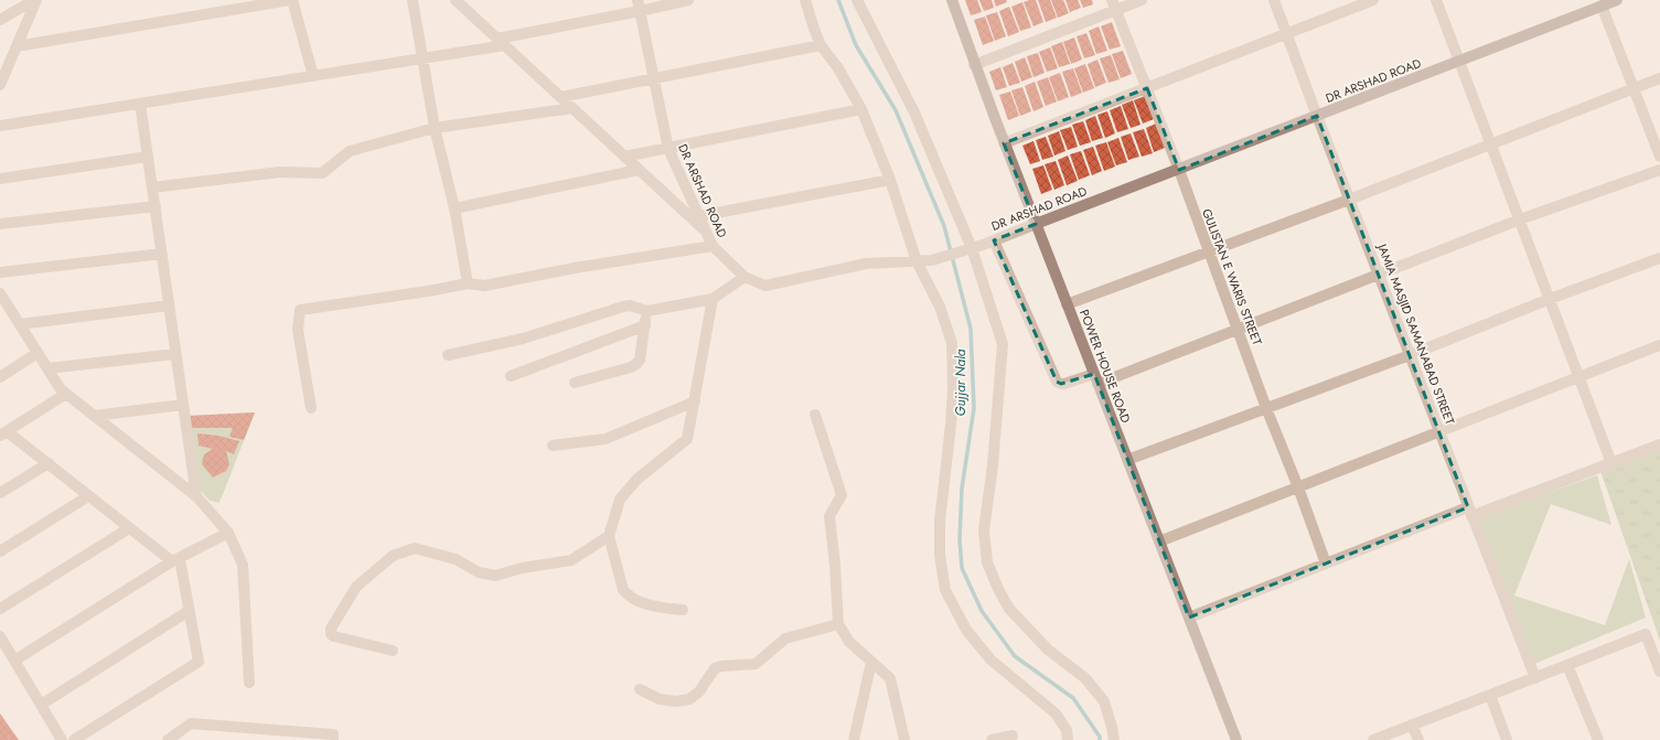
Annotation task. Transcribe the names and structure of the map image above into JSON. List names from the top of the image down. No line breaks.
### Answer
{"streets":{"street":["DR ARSHAD ROAD","GULISTAN E WARIS STREET","JAMIA MASJID SAMANABAD STREET","POWER HOUSE ROAD"]},"crossings":[["DR ARSHAD ROAD","GULISTAN E WARIS STREET"],["DR ARSHAD ROAD","JAMIA MASJID SAMANABAD STREET"],["DR ARSHAD ROAD","POWER HOUSE ROAD"]],"water":["Gujjar Nala"]}
